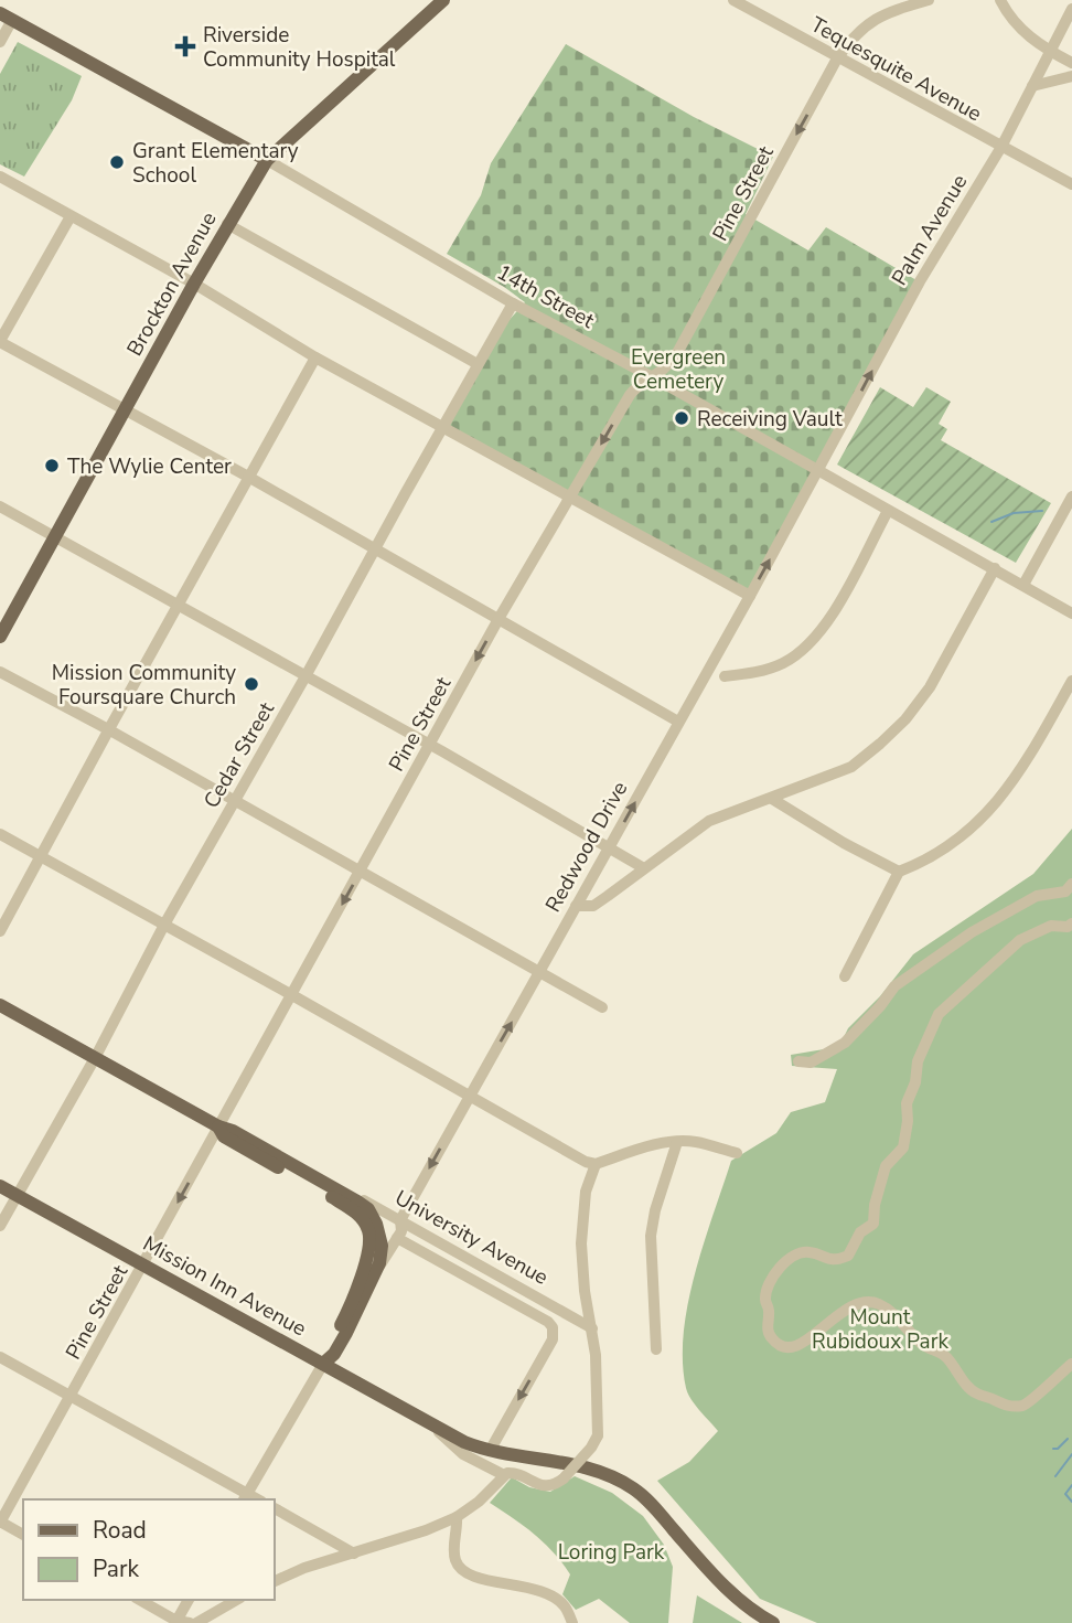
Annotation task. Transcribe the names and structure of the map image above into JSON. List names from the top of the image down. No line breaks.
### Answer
{"streets":{"main road":["Brockton Avenue","14th Street","Redwood Drive","University Avenue","Mission Inn Avenue"],"street":["Tequesquite Avenue","Pine Street","Palm Avenue","Cedar Street"]},"crossings":[["Tequesquite Avenue","Pine Street"],["Tequesquite Avenue","Palm Avenue"],["Pine Street","14th Street"],["Pine Street","University Avenue"],["Pine Street","Mission Inn Avenue"],["Palm Avenue","14th Street"],["Palm Avenue","Redwood Drive"],["Brockton Avenue","14th Street"],["14th Street","Cedar Street"],["14th Street","Redwood Drive"],["Cedar Street","University Avenue"],["Cedar Street","Mission Inn Avenue"],["Redwood Drive","University Avenue"],["Redwood Drive","Mission Inn Avenue"],["University Avenue","Mission Inn Avenue"]],"one_way":["Pine Street","Palm Avenue"],"parks":["Evergreen Cemetery","Mount Rubidoux Park","Loring Park"],"places":{"health":["Riverside Community Hospital"],"other":["Grant Elementary School","Receiving Vault","The Wylie Center","Mission Community Foursquare Church"]},"legend":["Road","Park"]}
